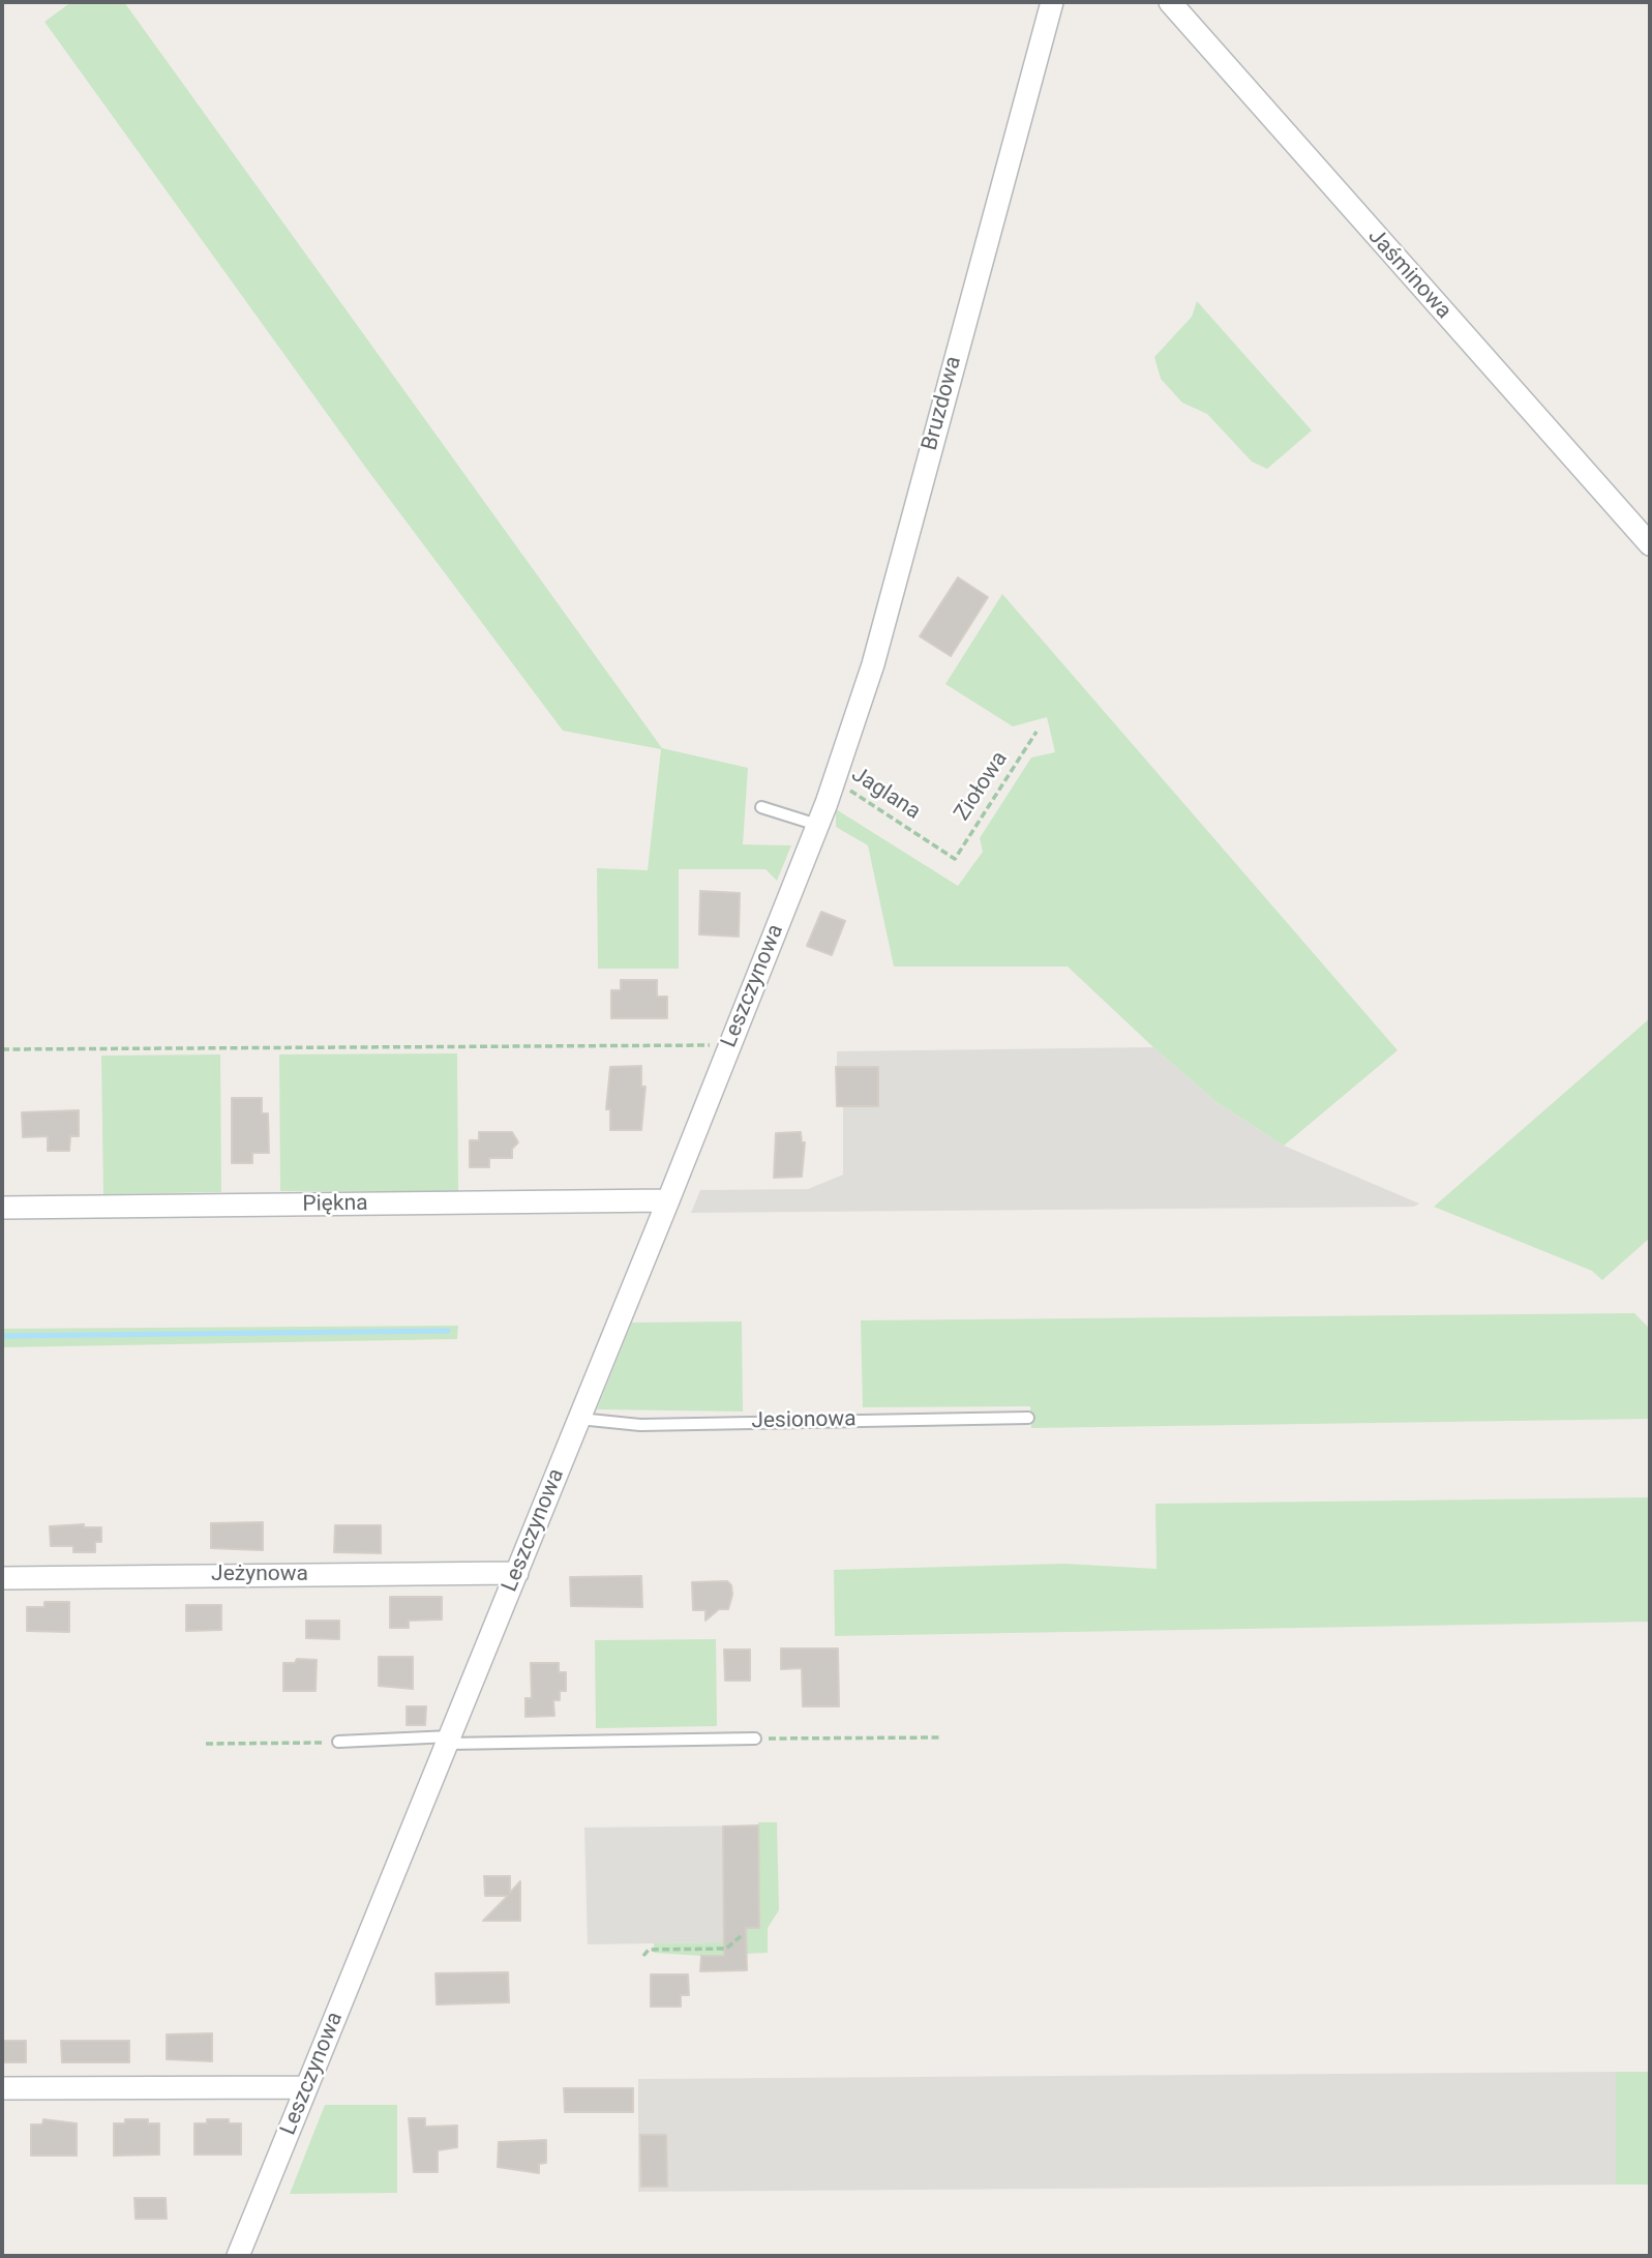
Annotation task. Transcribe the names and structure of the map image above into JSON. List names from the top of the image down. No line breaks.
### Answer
{"streets":{"street":["Jaśminowa","Bruzdowa","Leszczynowa","Piękna","Jeżynowa"],"lane":["Jesionowa"],"path":["Ziołowa","Jaglana"]},"crossings":[["Bruzdowa","Jaglana"],["Bruzdowa","Leszczynowa"],["Ziołowa","Jaglana"],["Leszczynowa","Piękna"],["Leszczynowa","Jesionowa"],["Leszczynowa","Jeżynowa"]]}
